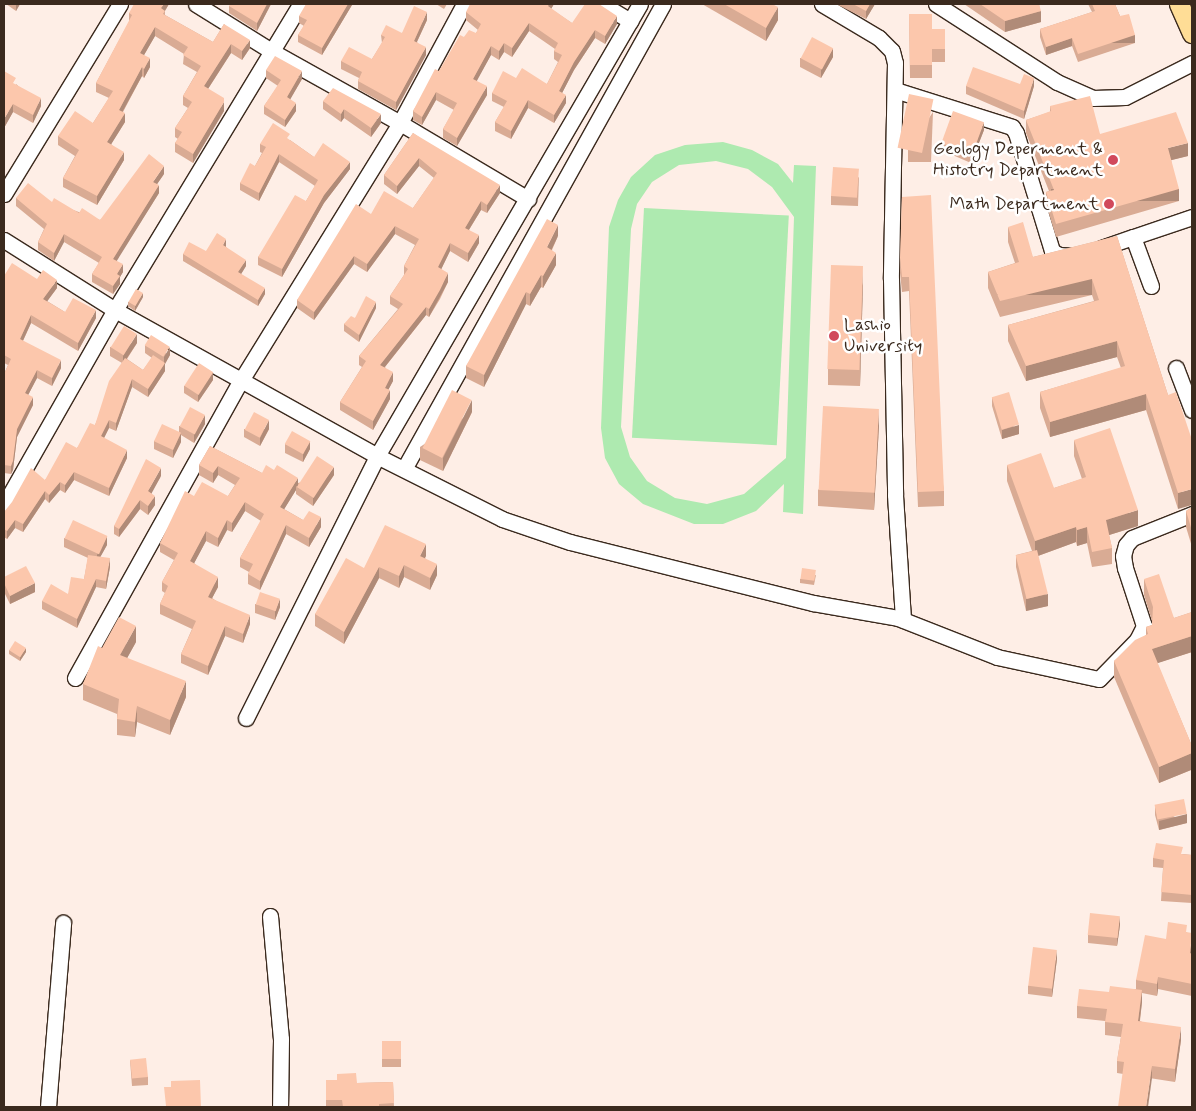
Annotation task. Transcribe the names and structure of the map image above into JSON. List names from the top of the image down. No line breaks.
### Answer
{"places":["Geology Deperment & Histotry Department","Math Department","Lashio University"]}
